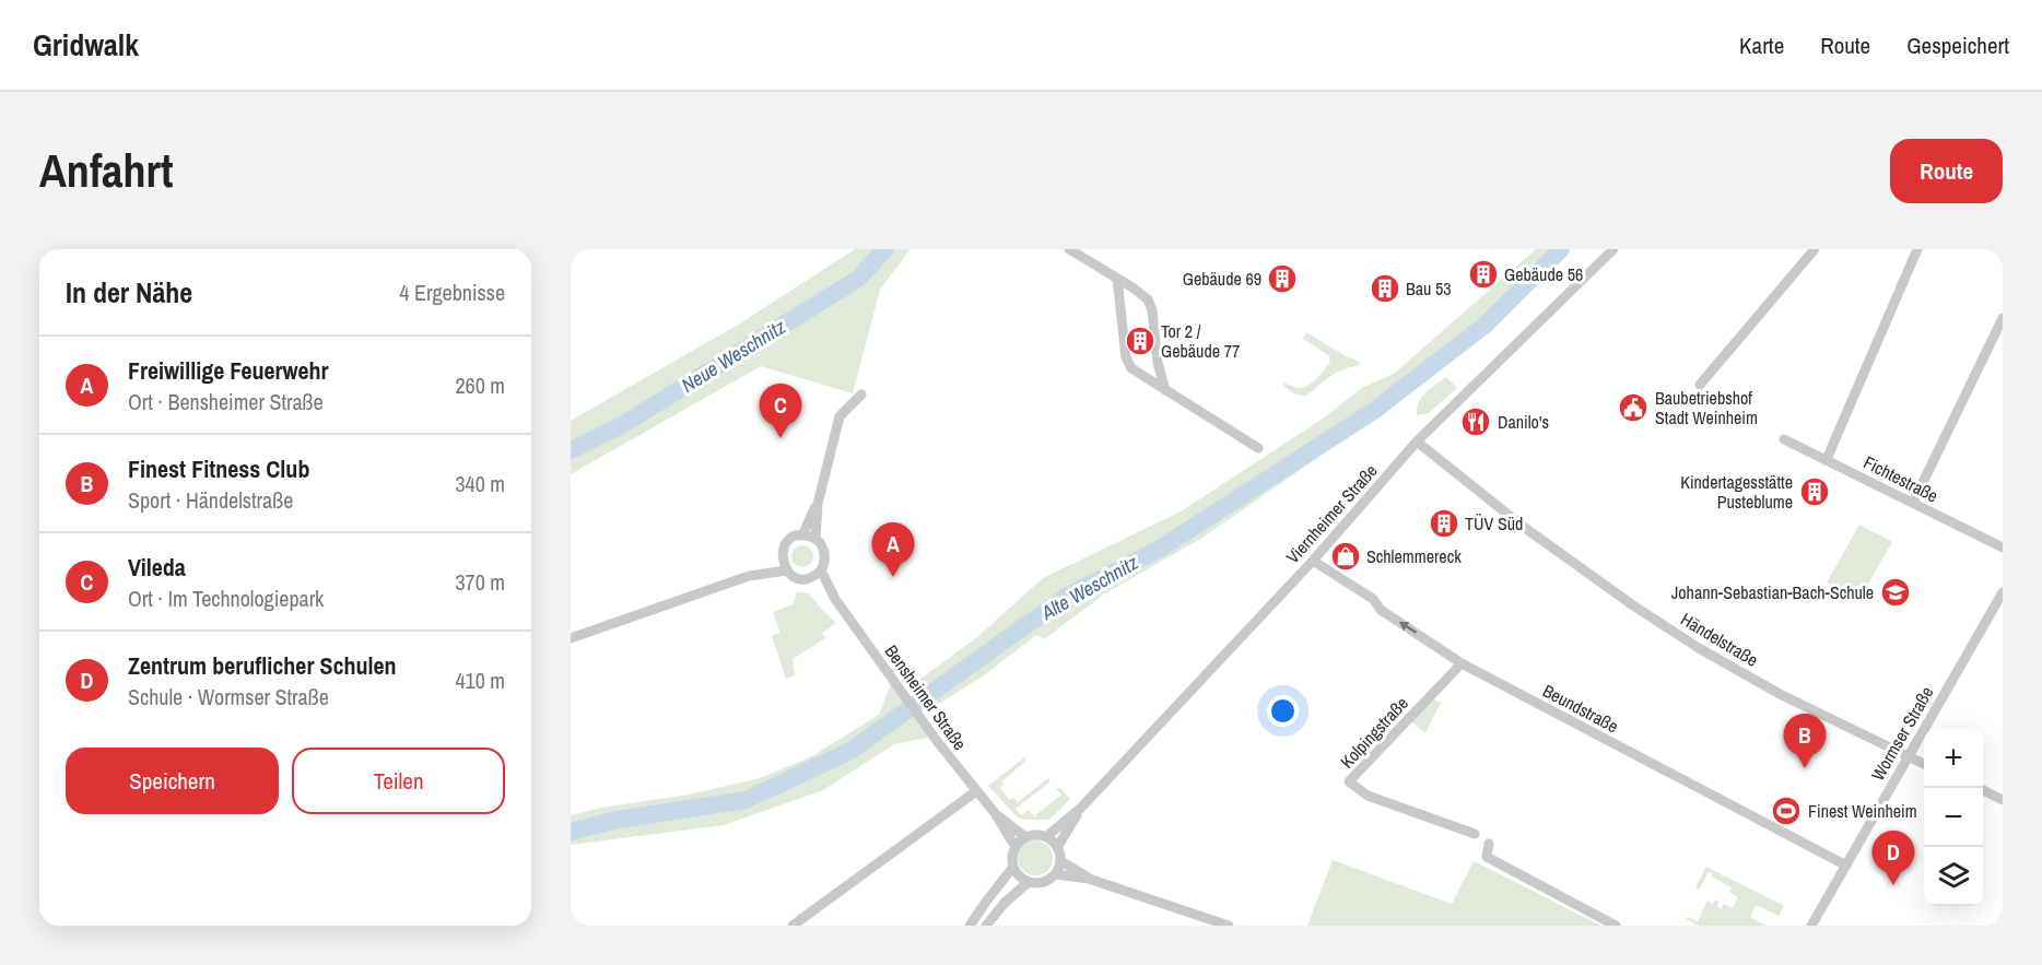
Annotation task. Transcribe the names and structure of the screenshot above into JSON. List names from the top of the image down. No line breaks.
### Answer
{"streets":{"street":["Fichtestraße","Viernheimer Straße","Händelstraße","Bensheimer Straße","Beundstraße","Kolpingstraße","Wormser Straße"]},"crossings":[["Viernheimer Straße","Händelstraße"],["Viernheimer Straße","Bensheimer Straße"],["Viernheimer Straße","Beundstraße"],["Händelstraße","Wormser Straße"],["Beundstraße","Kolpingstraße"],["Beundstraße","Wormser Straße"]],"water":["Neue Weschnitz","Alte Weschnitz"],"places":{"building":["Gebäude 56","Gebäude 69","Bau 53","Tor 2 / Gebäude 77","Kindertagesstätte Pusteblume","TÜV Süd"],"public building":["Baubetriebshof Stadt Weinheim"],"restaurant":["Danilo's"],"shop":["Schlemmereck"],"school or university":["Johann-Sebastian-Bach-Schule"],"sports":["Finest Weinheim"]},"page":{"header":"Gridwalk","nav":["Karte","Route","Gespeichert"],"buttons":["Route",["Speichern","Teilen"]],"title":"Anfahrt","heading":["In der Nähe","4 Ergebnisse"],"list":[{"mark":"A","name":"Freiwillige Feuerwehr","note":"Ort · Bensheimer Straße","value":"260 m"},{"mark":"B","name":"Finest Fitness Club","note":"Sport · Händelstraße","value":"340 m"},{"mark":"C","name":"Vileda","note":"Ort · Im Technologiepark","value":"370 m"},{"mark":"D","name":"Zentrum beruflicher Schulen","note":"Schule · Wormser Straße","value":"410 m"}],"pins":["C","A","B","D"],"map_buttons":["+","−"]}}
